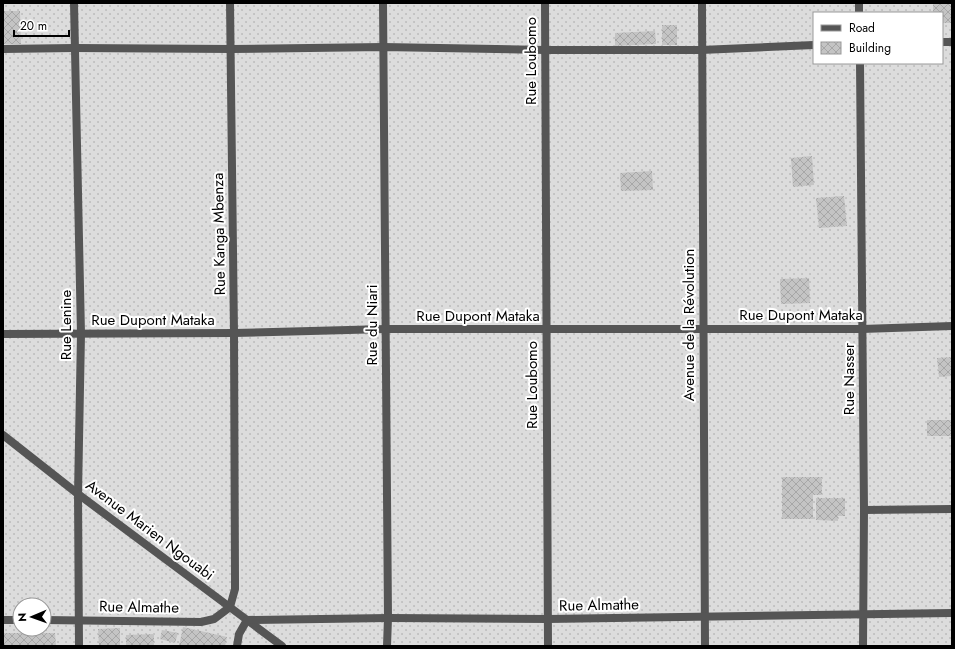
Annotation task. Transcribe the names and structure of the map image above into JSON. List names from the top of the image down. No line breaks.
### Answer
{"streets":{"street":["Rue Loubomo","Rue Kanga Mbenza","Rue Dupont Mataka","Rue Lenine","Rue du Niari","Avenue de la Révolution","Rue Nasser","Avenue Marien Ngouabi","Rue Almathe"]},"crossings":[["Rue Loubomo","Rue Dupont Mataka"],["Rue Loubomo","Rue Almathe"],["Rue Kanga Mbenza","Rue Dupont Mataka"],["Rue Kanga Mbenza","Avenue Marien Ngouabi"],["Rue Kanga Mbenza","Rue Almathe"],["Rue Dupont Mataka","Rue Lenine"],["Rue Dupont Mataka","Rue du Niari"],["Rue Dupont Mataka","Avenue de la Révolution"],["Rue Dupont Mataka","Rue Nasser"],["Rue Lenine","Avenue Marien Ngouabi"],["Rue Lenine","Rue Almathe"],["Rue du Niari","Rue Almathe"],["Avenue de la Révolution","Rue Almathe"],["Rue Nasser","Rue Almathe"],["Avenue Marien Ngouabi","Rue Almathe"]],"legend":["Road","Building"],"scale_bar":"20 m","north":"left"}
